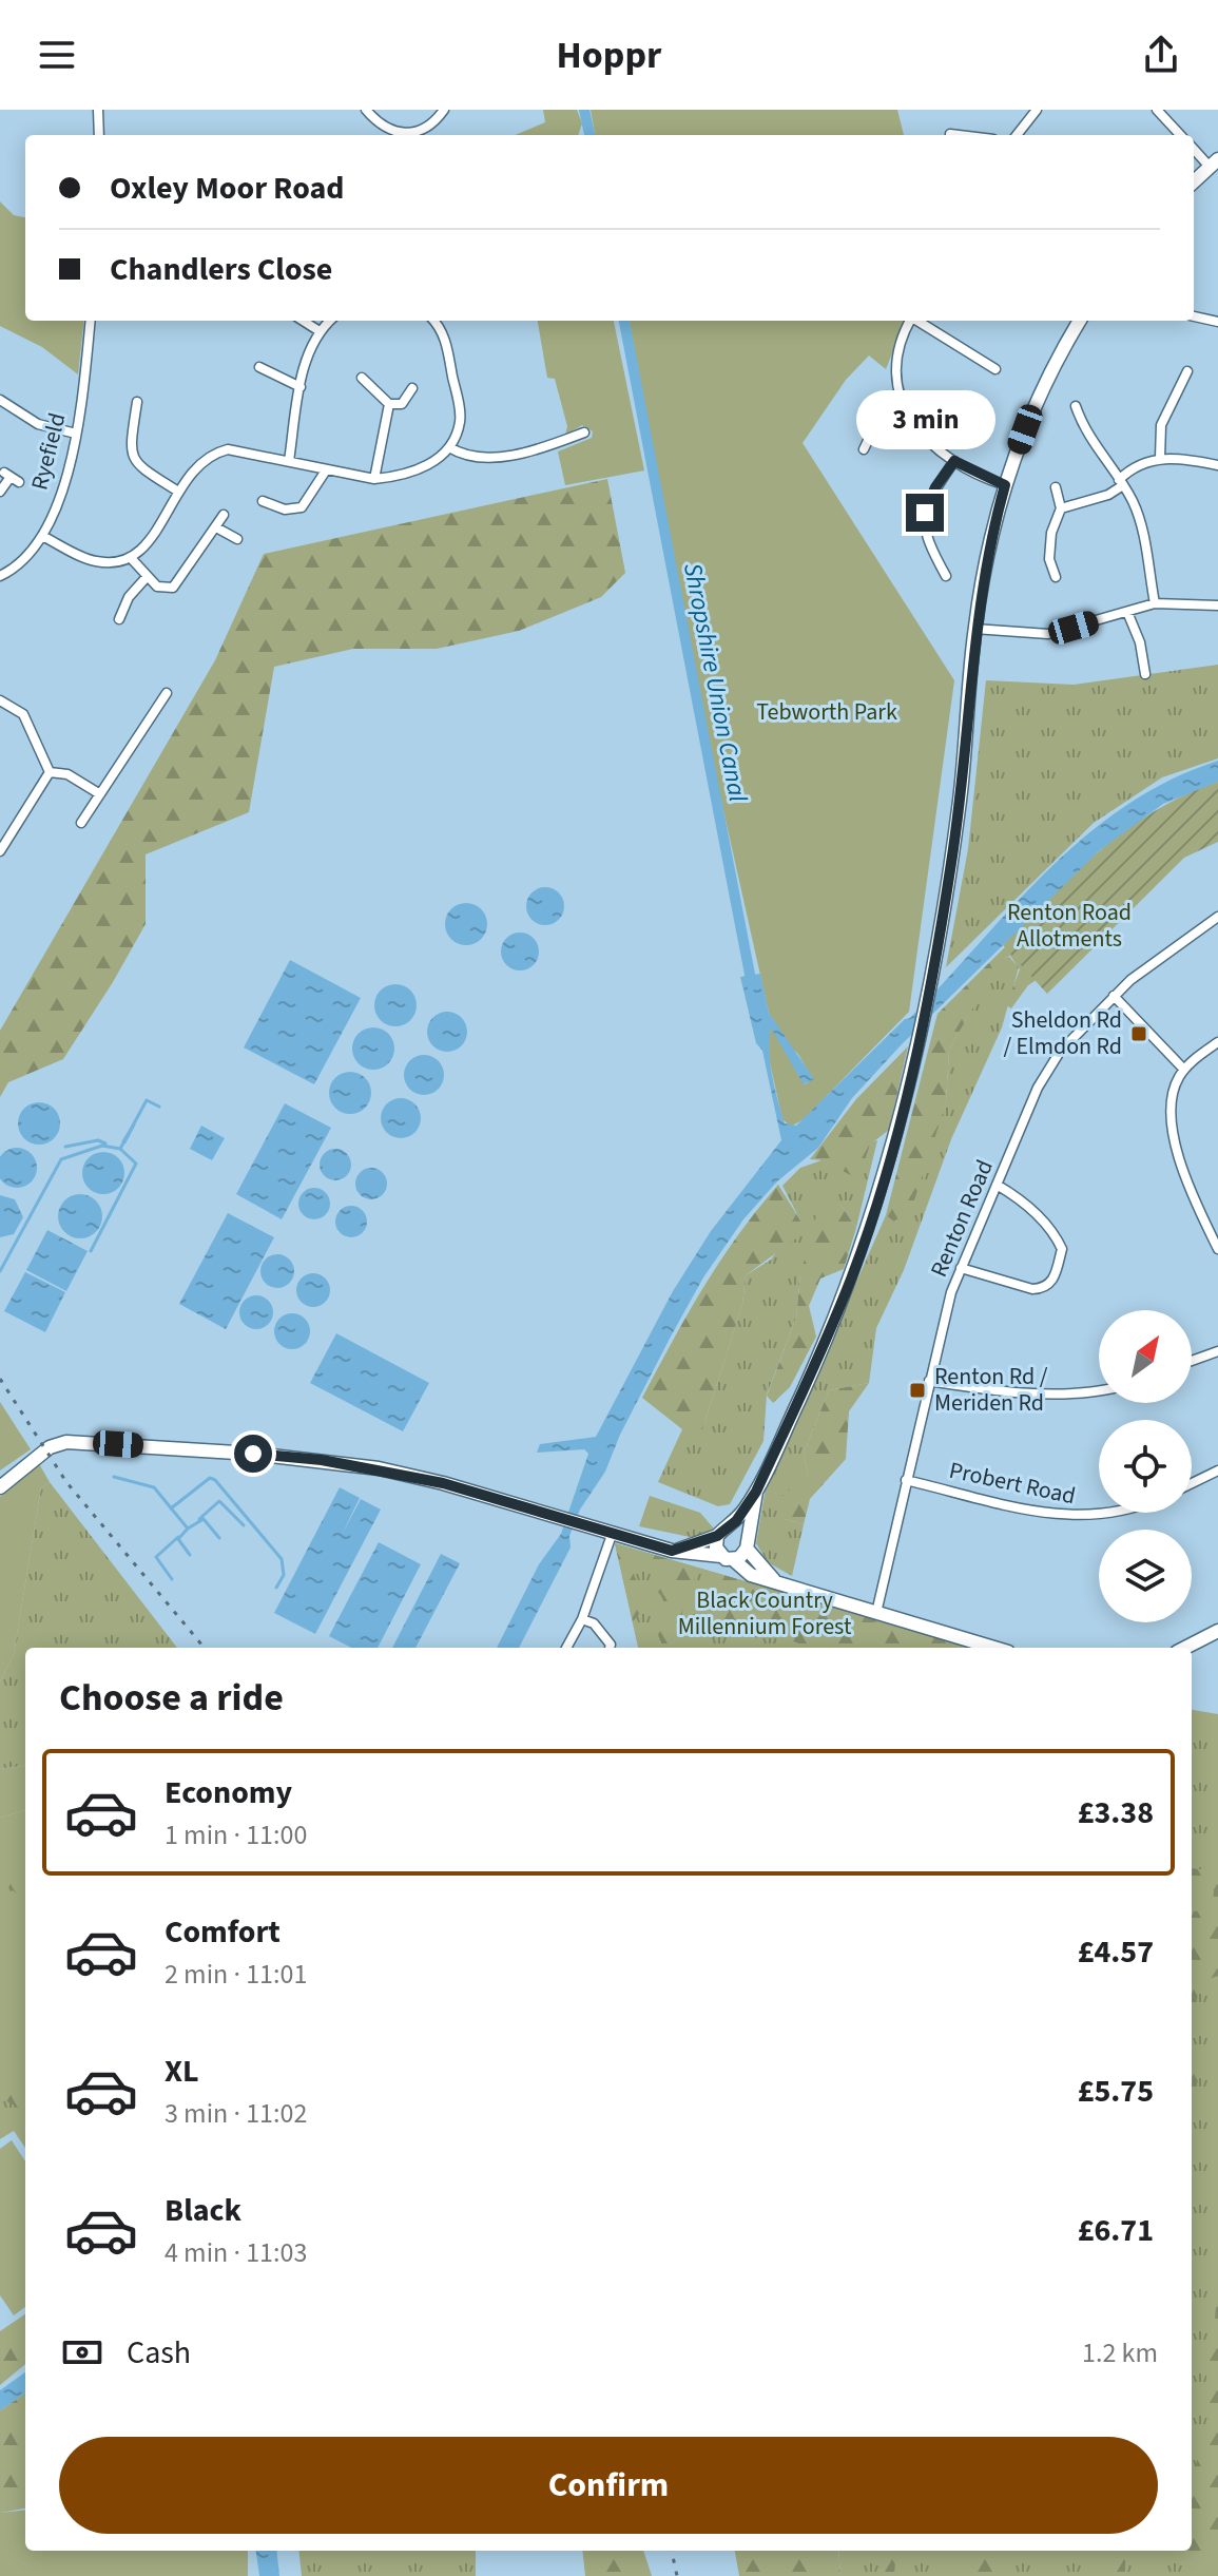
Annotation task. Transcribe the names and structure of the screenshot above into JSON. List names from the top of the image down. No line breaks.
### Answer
{"streets":{"street":["Ryefield","Renton Road","Probert Road"]},"crossings":[["Renton Road","Probert Road"]],"water":["Shropshire Union Canal"],"parks":["Tebworth Park","Renton Road Allotments","Black Country Millennium Forest"],"places":{"transit":["Sheldon Rd / Elmdon Rd","Renton Rd / Meriden Rd"]},"north":"top right","page":{"header":"Hoppr","banner":["Oxley Moor Road","Chandlers Close"],"bubble":"3 min","heading":"Choose a ride","list":[{"name":"Economy","note":"1 min · 11:00","value":"£3.38"},{"name":"Comfort","note":"2 min · 11:01","value":"£4.57"},{"name":"XL","note":"3 min · 11:02","value":"£5.75"},{"name":"Black","note":"4 min · 11:03","value":"£6.71"}],"pay":["Cash","1.2 km"],"buttons":"Confirm"}}
